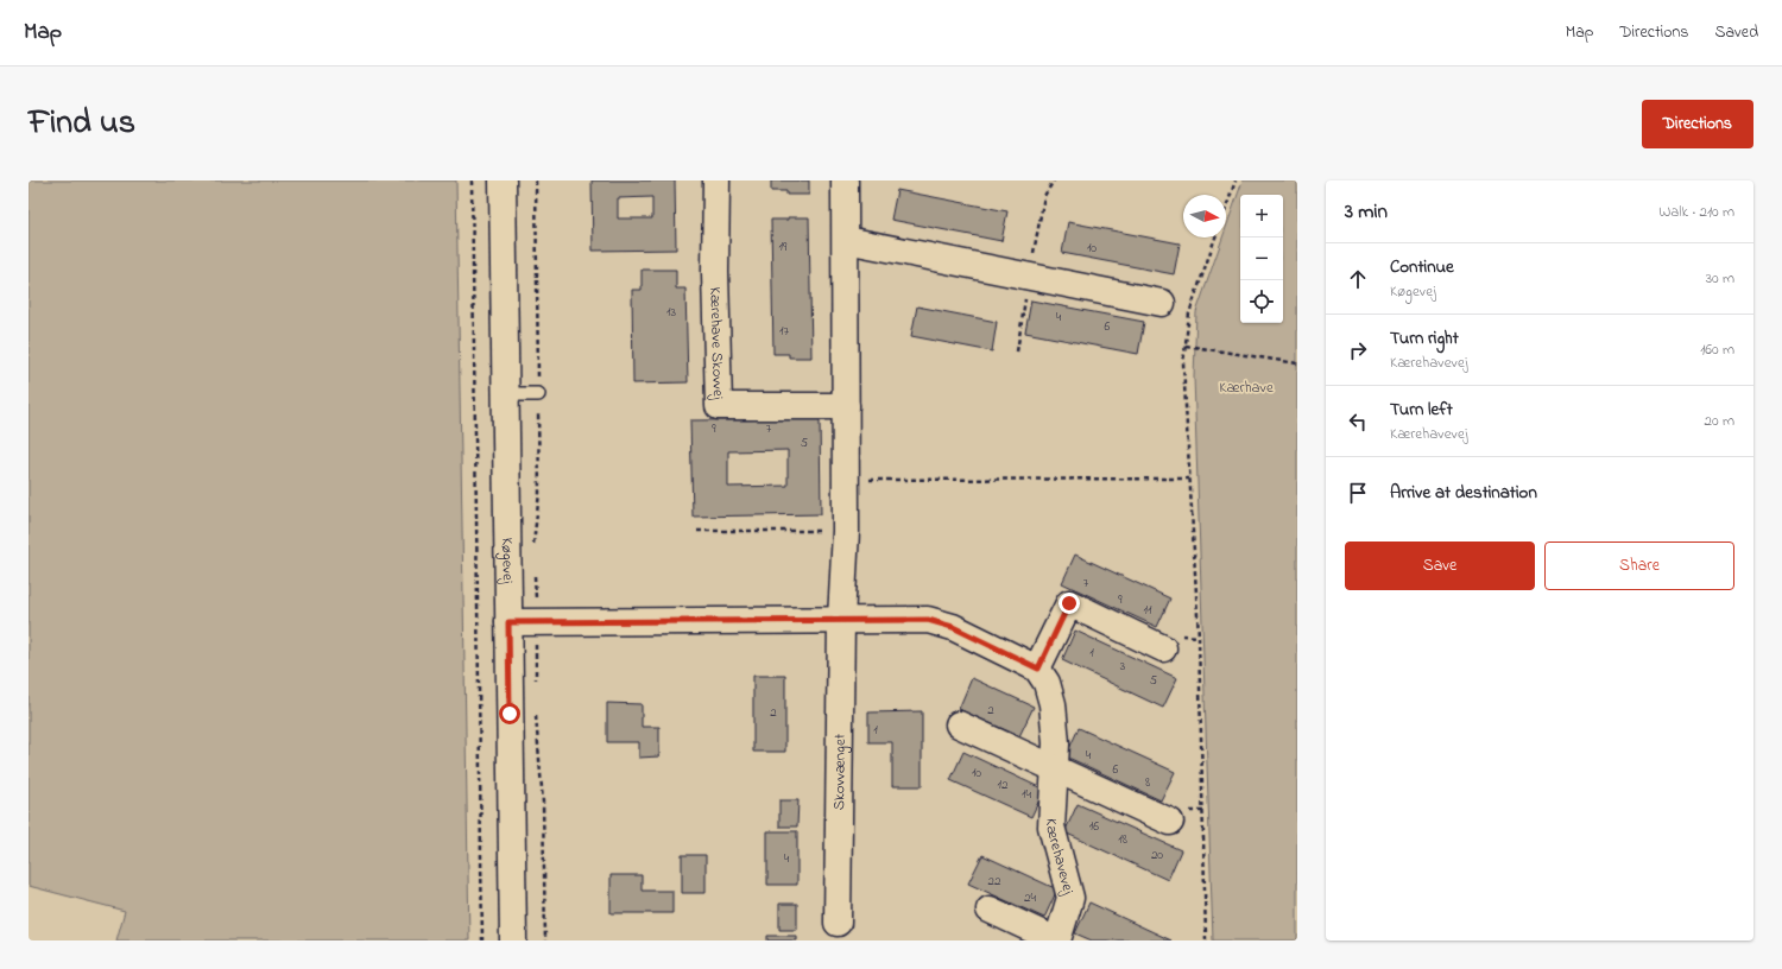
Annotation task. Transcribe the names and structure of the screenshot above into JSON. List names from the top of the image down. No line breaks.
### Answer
{"streets":{"street":["Kærehave Skovvej","Køgevej","Skovvænget","Kærehavevej"]},"parks":["Kærhave"],"house_numbers":["19","10","13","4","6","17","9","7","5","7","9","11","1","3","5","2","2","1","4","6","10","8","12","14","16","18","20","4","22","24"],"north":"right","page":{"header":"Map","nav":["Map","Directions","Saved"],"title":"Find us","buttons":["Directions",["Save","Share"]],"heading":["3 min","Walk · 210 m"],"map_buttons":["+","−"],"list":[["Continue","Køgevej","30 m"],["Turn right","Kærehavevej","160 m"],["Turn left","Kærehavevej","20 m"],"Arrive at destination"]}}
